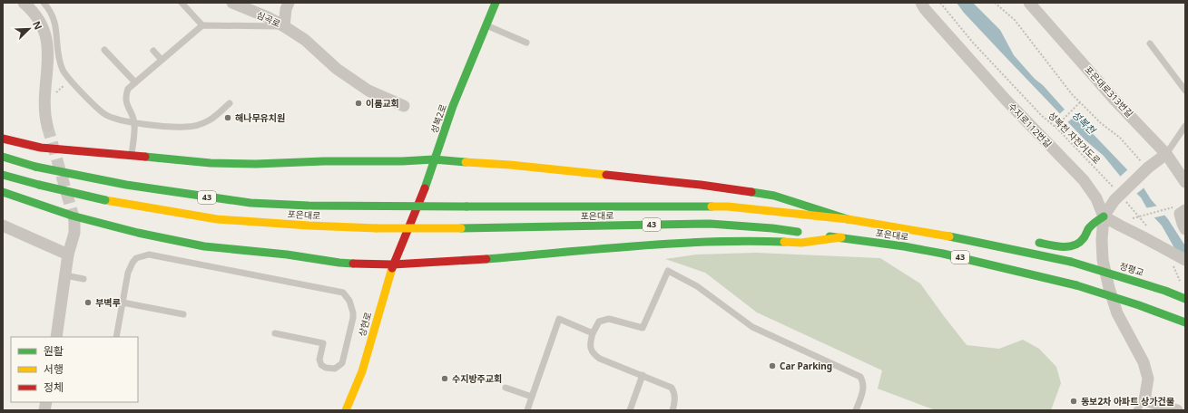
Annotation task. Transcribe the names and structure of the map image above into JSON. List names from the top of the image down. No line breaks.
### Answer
{"streets":{"main road":["성복2로","43","포은대로","정평교","상현로"],"street":["심곡로","포은대로313번길","수지로112번길"],"path":["성복천 자전거도로"]},"crossings":[["성복2로","상현로"],["포은대로","정평교"]],"water":["성복천"],"places":["이룸교회","해나무유치원","부벽루","Car Parking","수지방주교회","동보2차 아파트 상가건물"],"legend":["원활","서행","정체"],"north":"top right"}
